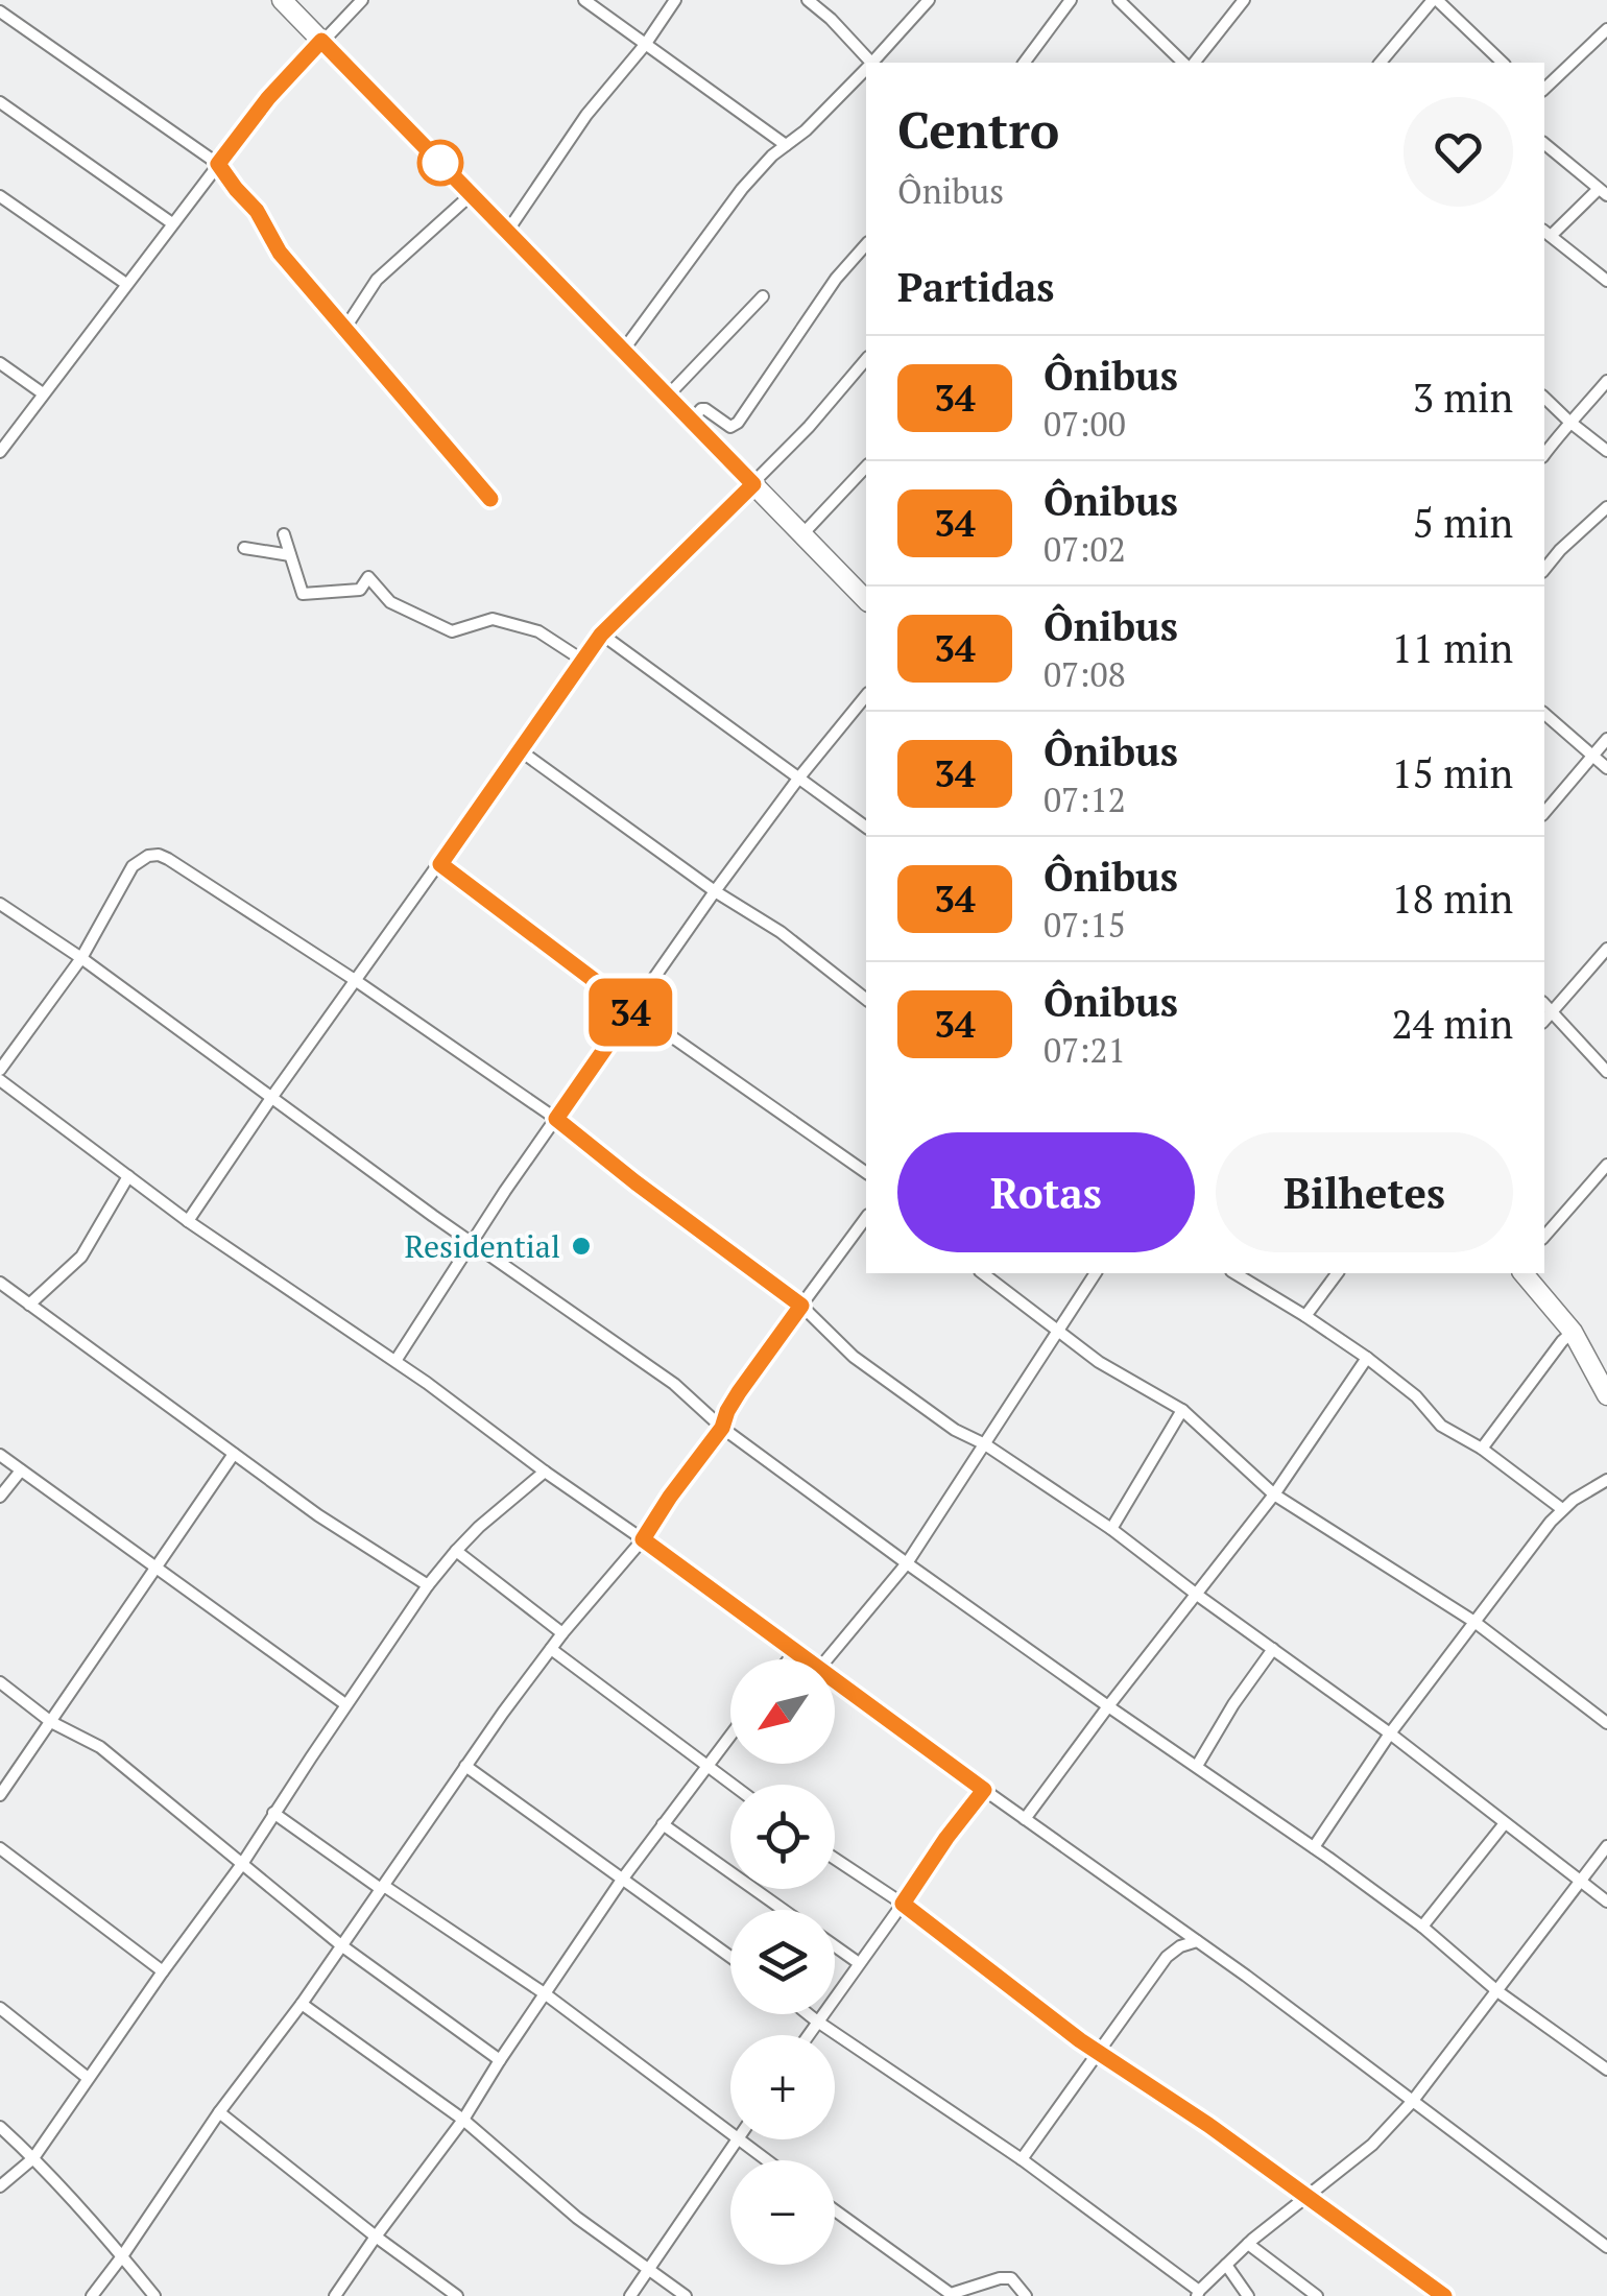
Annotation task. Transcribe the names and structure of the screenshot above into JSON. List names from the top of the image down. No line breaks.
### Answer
{"places":["Residential"],"lines":["bus line 34"],"north":"bottom left","page":{"on_map":"34","heading":[["Centro","Ônibus"],"Partidas"],"list":[{"mark":"34","name":"Ônibus","note":"07:00","value":"3 min"},{"mark":"34","name":"Ônibus","note":"07:02","value":"5 min"},{"mark":"34","name":"Ônibus","note":"07:08","value":"11 min"},{"mark":"34","name":"Ônibus","note":"07:12","value":"15 min"},{"mark":"34","name":"Ônibus","note":"07:15","value":"18 min"},{"mark":"34","name":"Ônibus","note":"07:21","value":"24 min"}],"buttons":["Rotas","Bilhetes"],"map_buttons":["+","−"]}}
